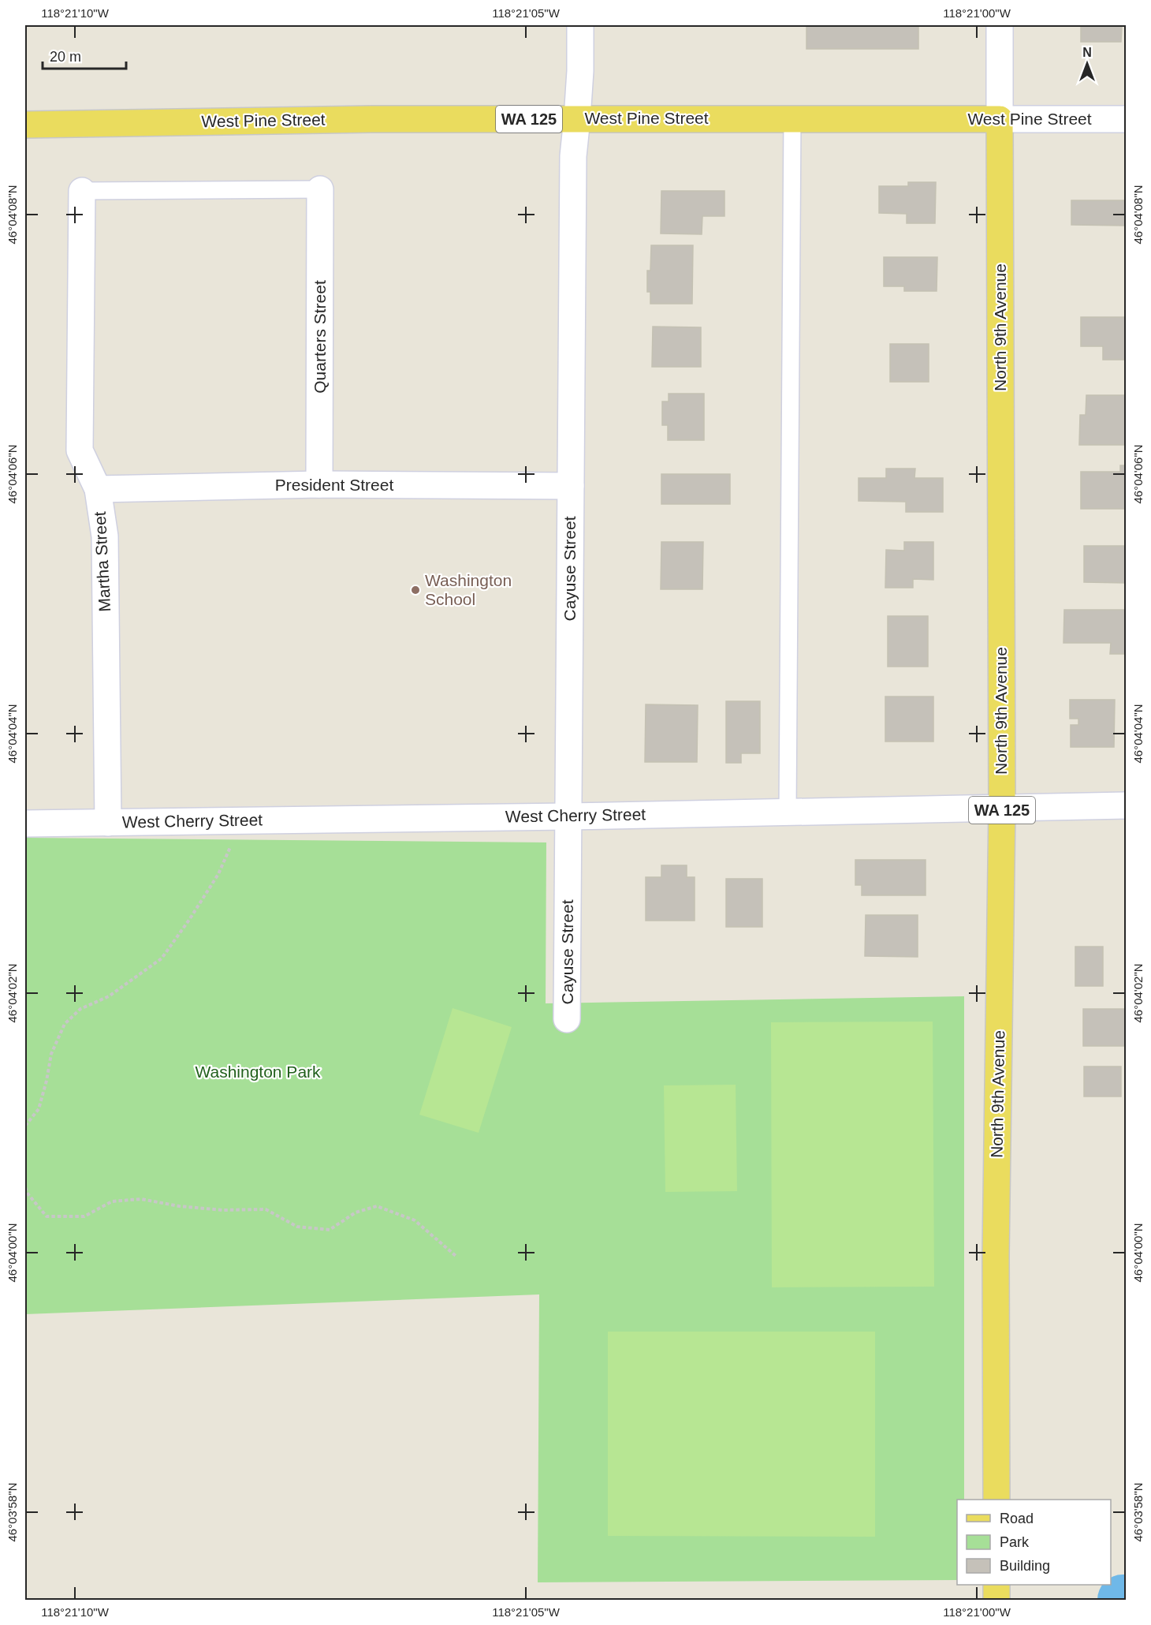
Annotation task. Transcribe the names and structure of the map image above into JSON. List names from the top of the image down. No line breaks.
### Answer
{"streets":{"main road":["West Pine Street","WA 125","North 9th Avenue"],"street":["Quarters Street","President Street","Martha Street","Cayuse Street","West Cherry Street"]},"crossings":[["West Pine Street","North 9th Avenue"],["West Pine Street","Cayuse Street"],["North 9th Avenue","West Cherry Street"],["Quarters Street","President Street"],["President Street","Martha Street"],["President Street","Cayuse Street"],["Martha Street","West Cherry Street"],["Cayuse Street","West Cherry Street"]],"parks":["Washington Park"],"places":["Washington School"],"legend":["Road","Park","Building"],"scale_bar":"20 m","north":"top","coordinates":["118°21'10\"W","118°21'05\"W","118°21'00\"W","46°04'08\"N","46°04'06\"N","46°04'04\"N","46°04'02\"N","46°04'00\"N","46°03'58\"N"]}
